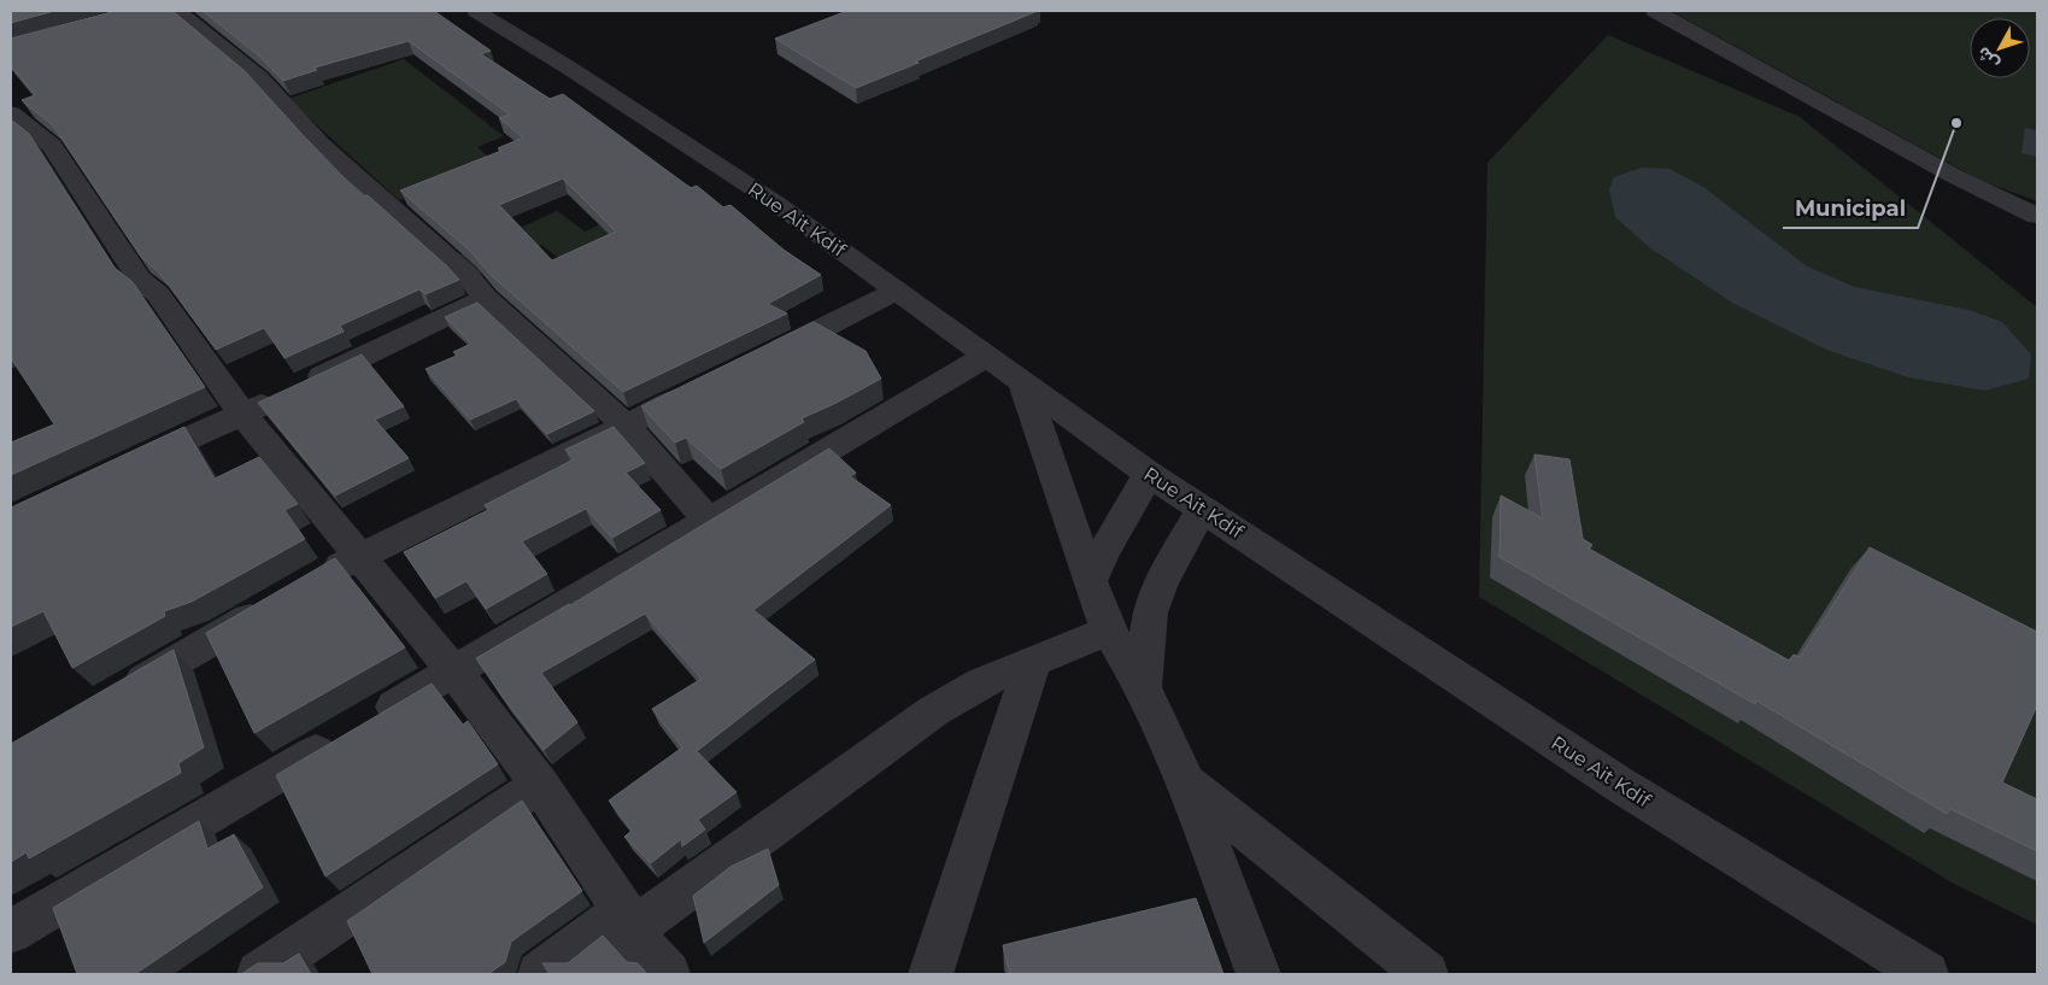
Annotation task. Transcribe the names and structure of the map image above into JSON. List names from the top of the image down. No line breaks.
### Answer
{"streets":{"street":["Rue Ait Kdif"]},"places":["Municipal"],"north":"bottom left"}
